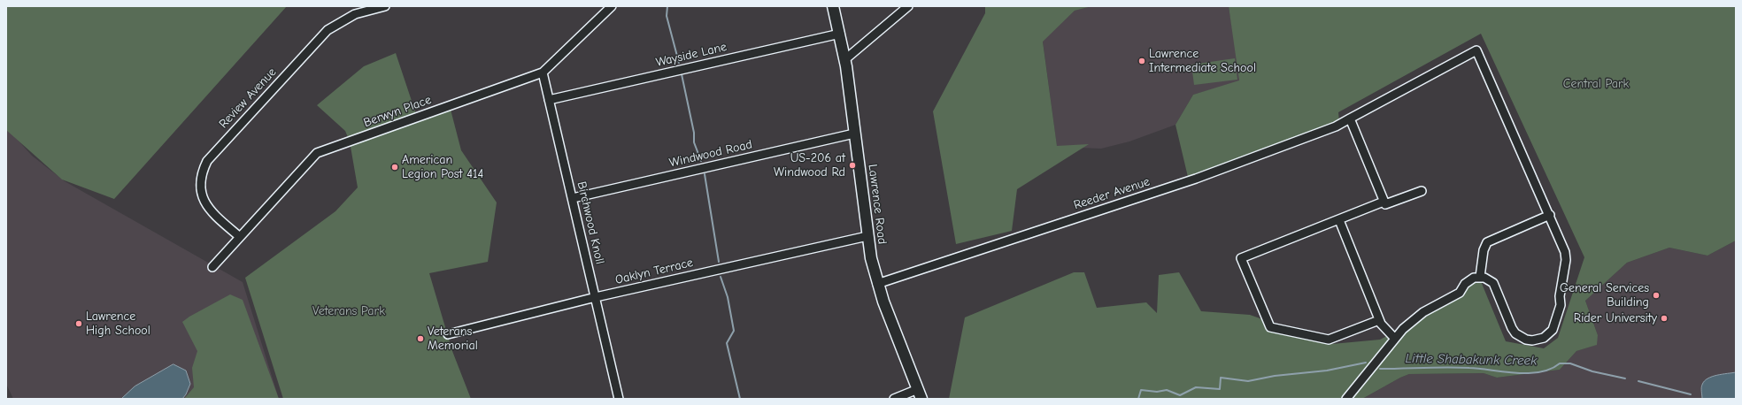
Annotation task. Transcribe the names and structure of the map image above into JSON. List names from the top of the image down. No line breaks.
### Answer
{"streets":{"main road":["Lawrence Road"],"street":["Wayside Lane","Review Avenue","Berwyn Place","Windwood Road","Reeder Avenue","Birchwood Knoll","Oaklyn Terrace"]},"crossings":[["Wayside Lane","Lawrence Road"],["Wayside Lane","Birchwood Knoll"],["Review Avenue","Berwyn Place"],["Berwyn Place","Birchwood Knoll"],["Windwood Road","Lawrence Road"],["Windwood Road","Birchwood Knoll"],["Reeder Avenue","Lawrence Road"],["Lawrence Road","Oaklyn Terrace"],["Birchwood Knoll","Oaklyn Terrace"]],"water":["Little Shabakunk Creek"],"parks":["Central Park","Veterans Park"],"places":["Lawrence Intermediate School","US-206 at Windwood Rd","American Legion Post 414","General Services Building","Rider University","Lawrence High School","Veterans Memorial"]}
